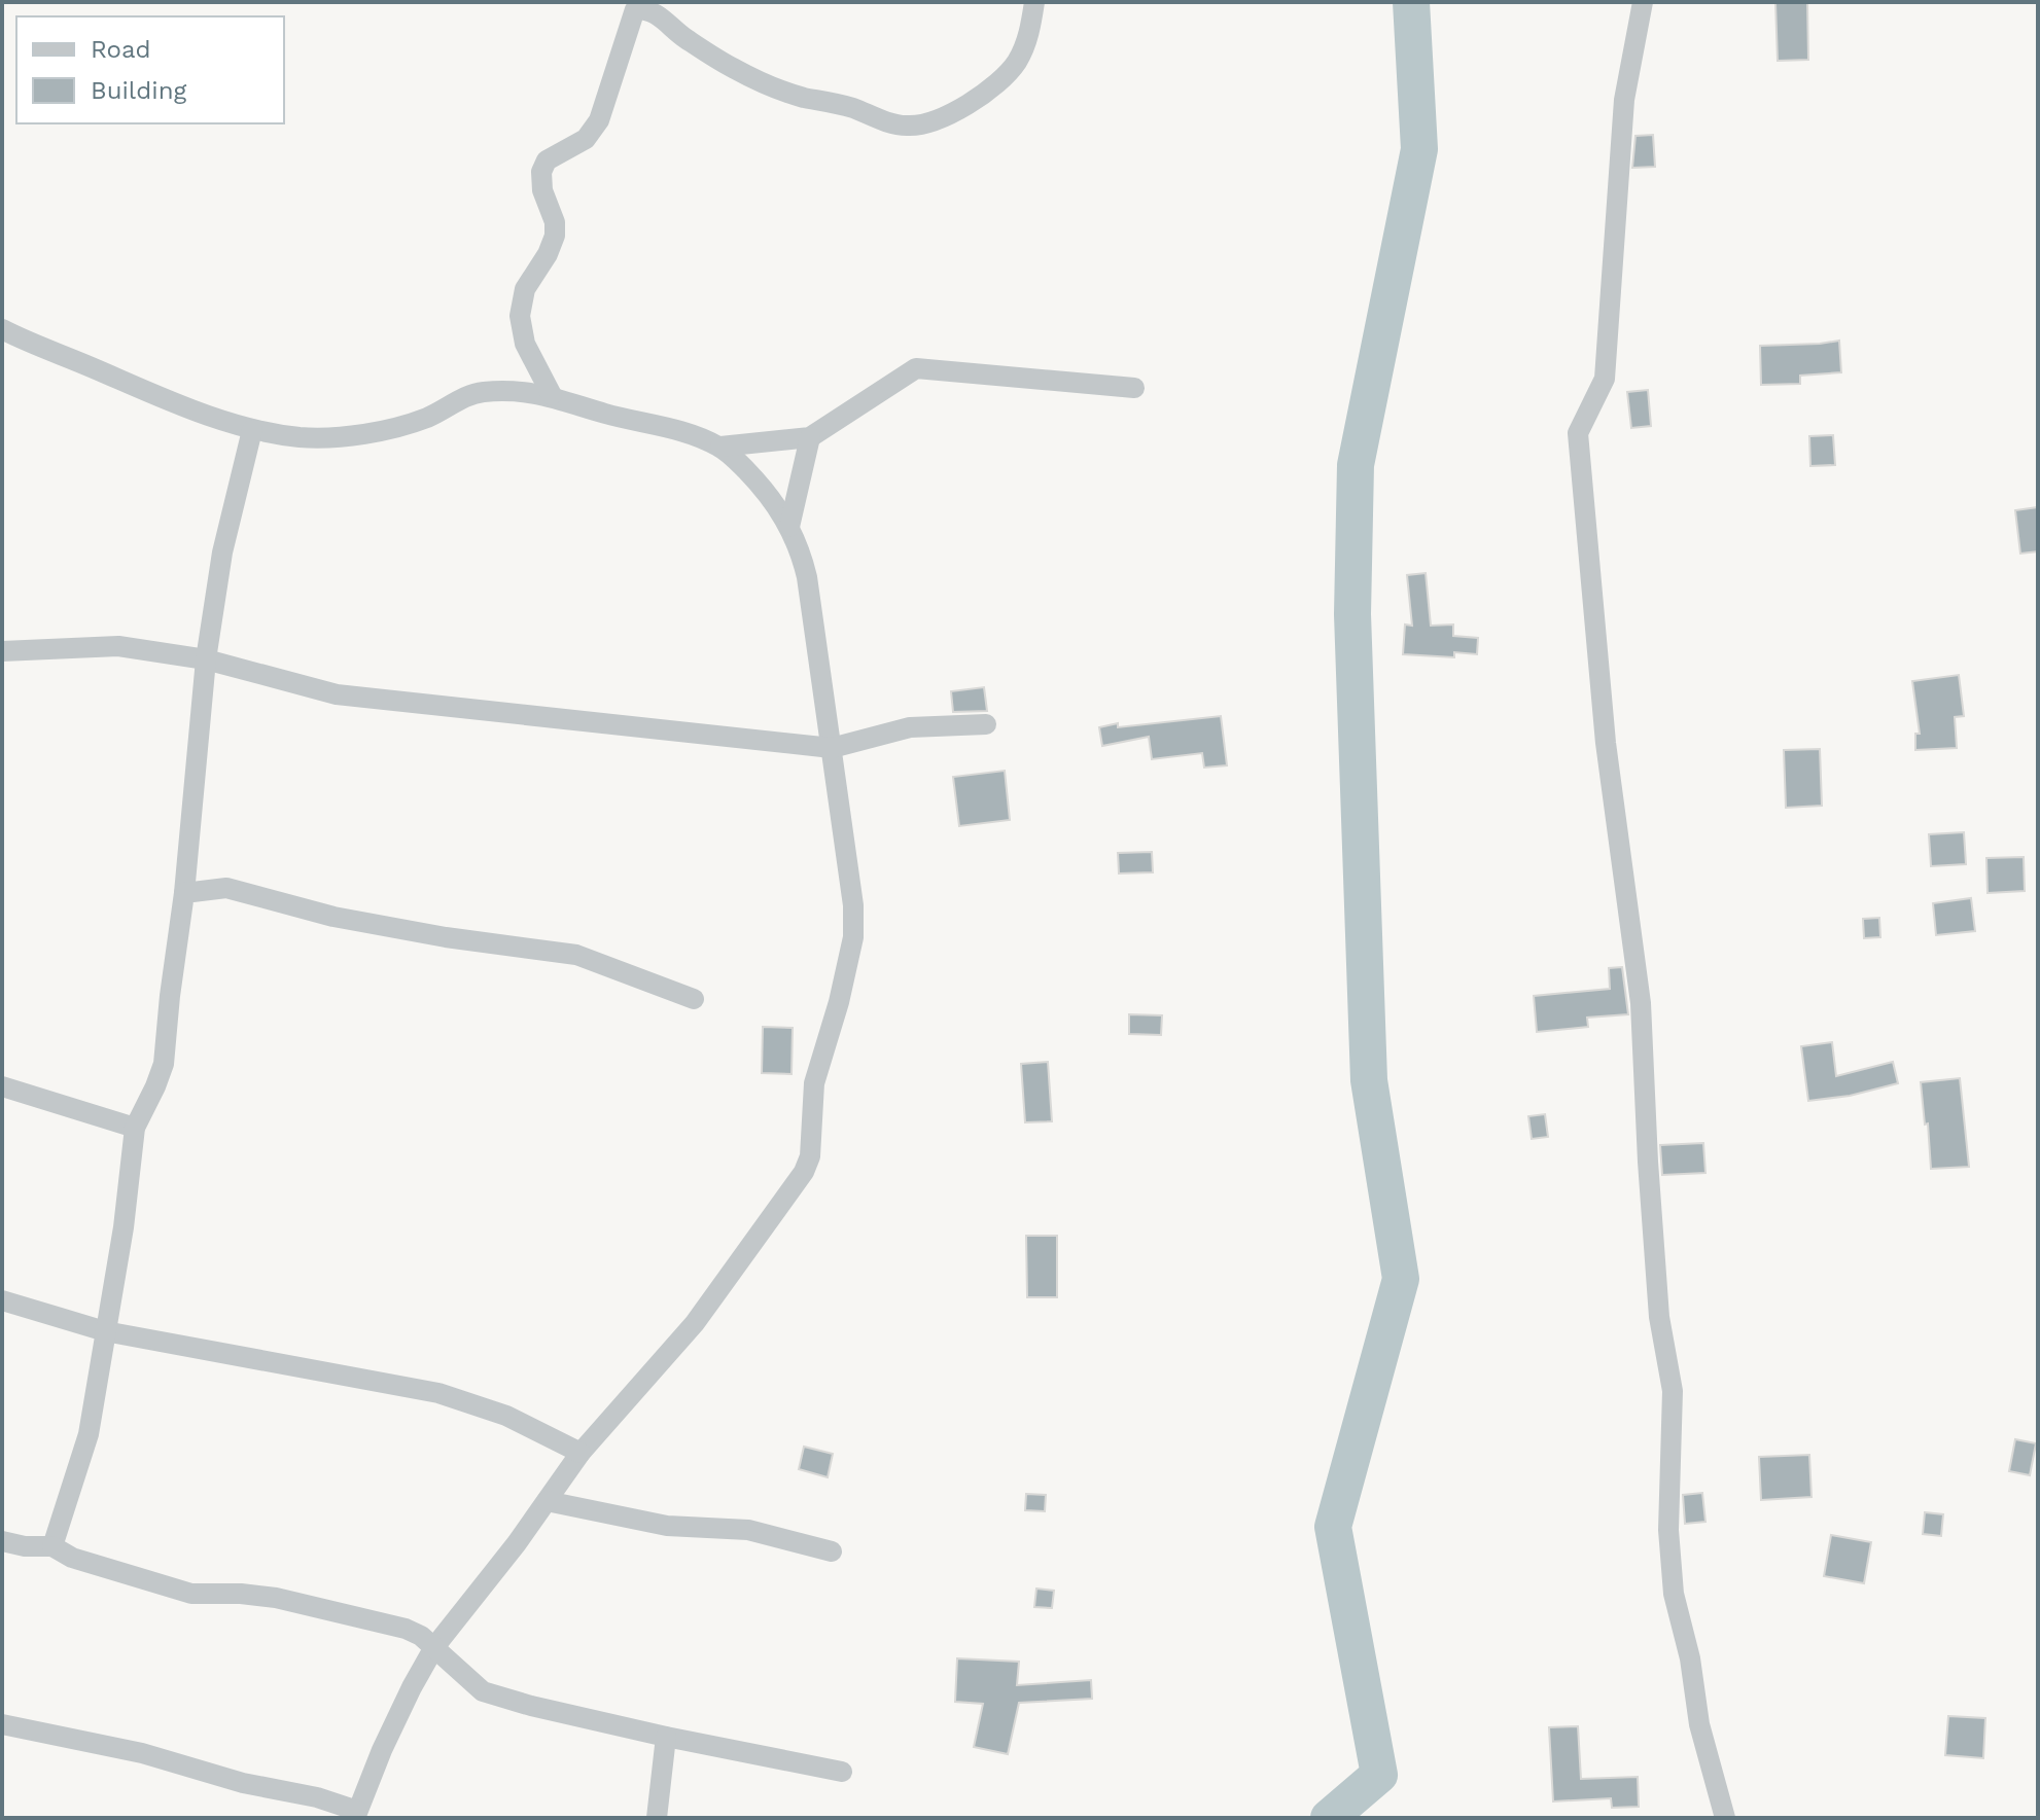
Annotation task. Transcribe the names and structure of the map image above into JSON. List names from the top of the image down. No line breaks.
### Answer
{"legend":["Road","Building"]}
